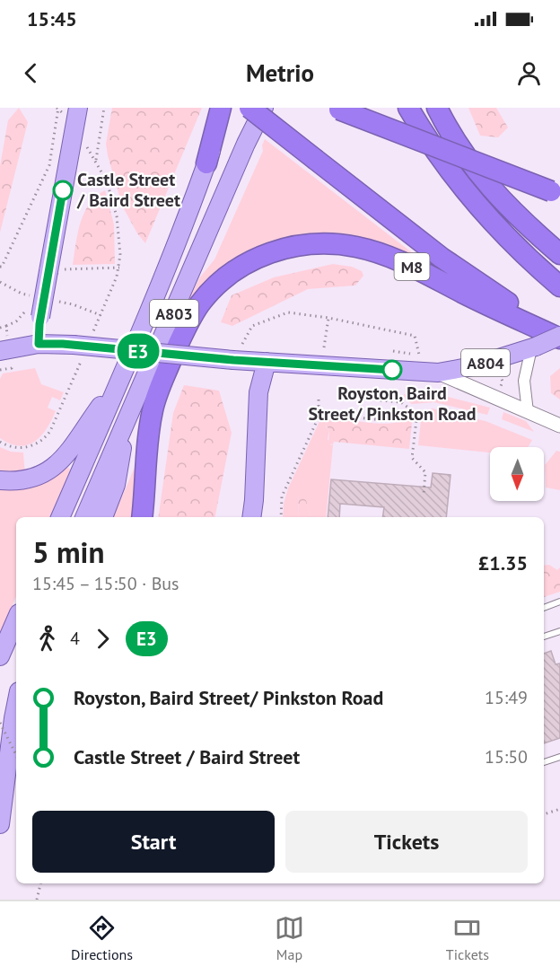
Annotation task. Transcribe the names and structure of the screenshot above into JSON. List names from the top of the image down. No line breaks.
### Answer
{"streets":{"highway":["M8"],"main road":["A803","A804"]},"crossings":[["M8","A804"]],"places":["Castle Street / Baird Street","Royston, Baird Street/ Pinkston Road"],"lines":["bus line E3"],"north":"bottom","page":{"status":"15:45","header":"Metrio","on_map":"E3","heading":["5 min","15:45 – 15:50 · Bus","£1.35"],"legs":["4","E3"],"list":[{"name":"Royston, Baird Street/ Pinkston Road","value":"15:49"},{"name":"Castle Street / Baird Street","value":"15:50"}],"buttons":["Start","Tickets"],"tabs":["Directions","Map","Tickets"]}}
